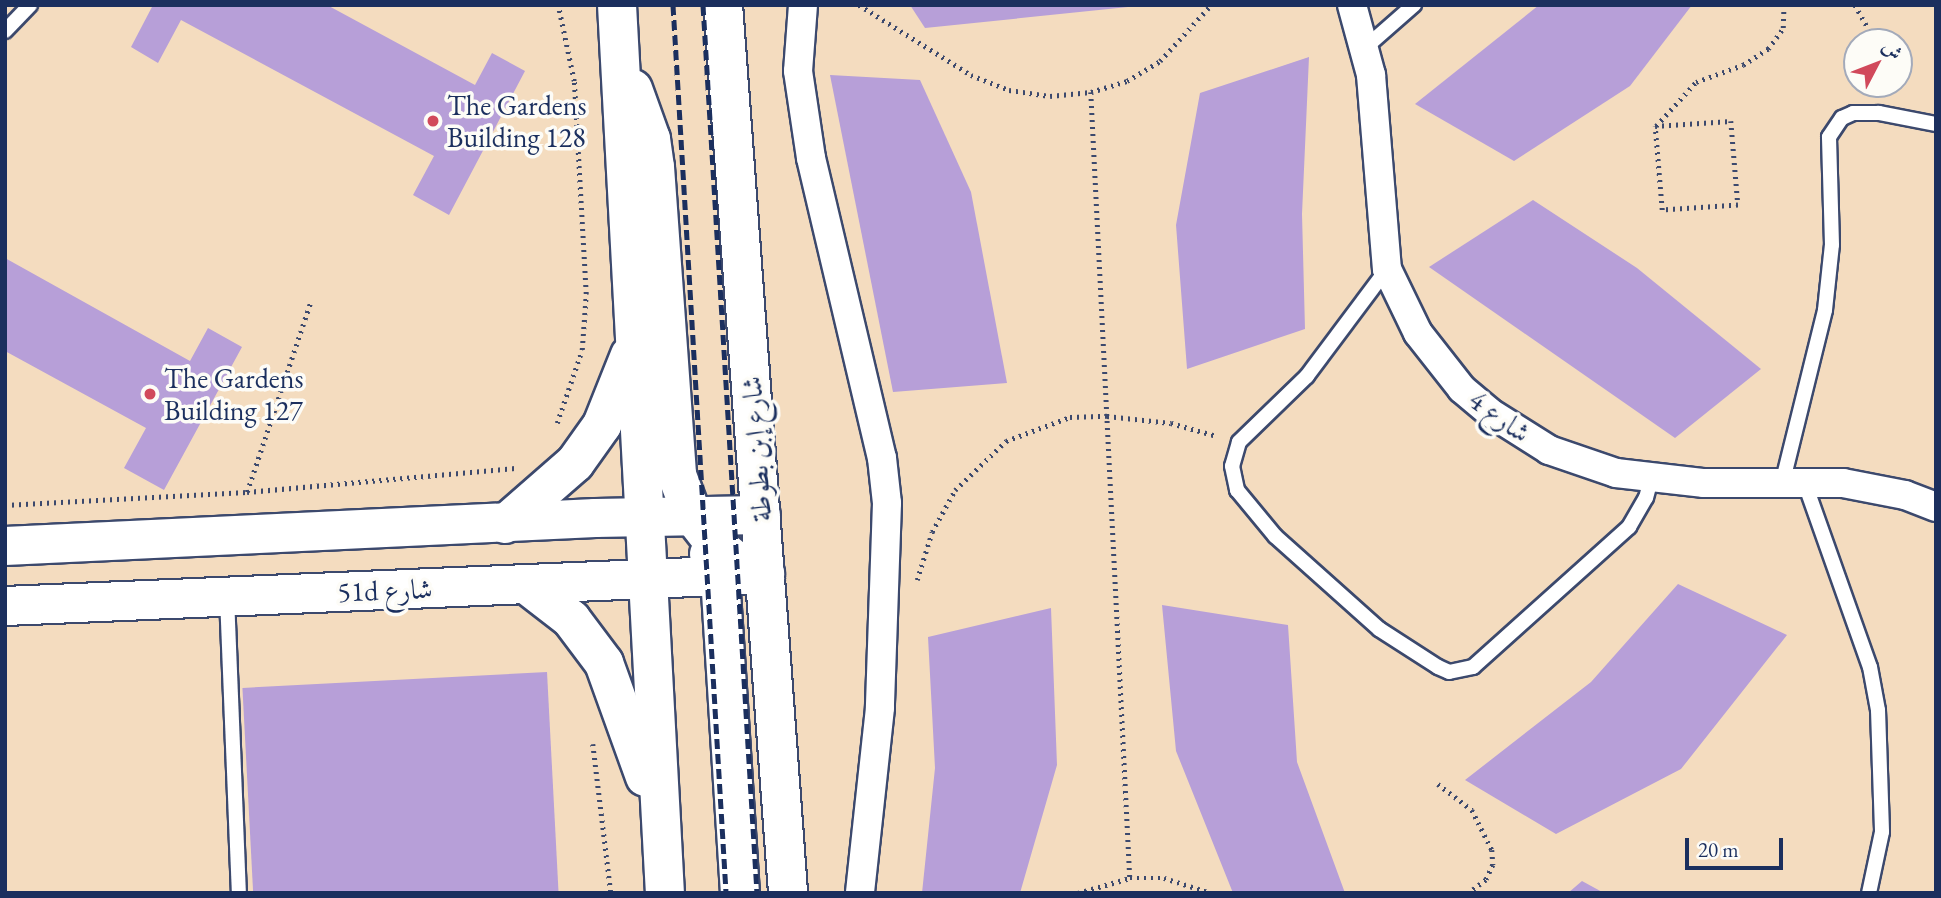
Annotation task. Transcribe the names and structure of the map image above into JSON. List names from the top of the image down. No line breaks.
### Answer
{"streets":{"main road":["شارع إبن بطوطة","51d شارع"],"street":["شارع 4"]},"crossings":[["شارع إبن بطوطة","51d شارع"]],"places":["The Gardens Building 128","The Gardens Building 127"],"scale_bar":"20 m","north":"top right"}
